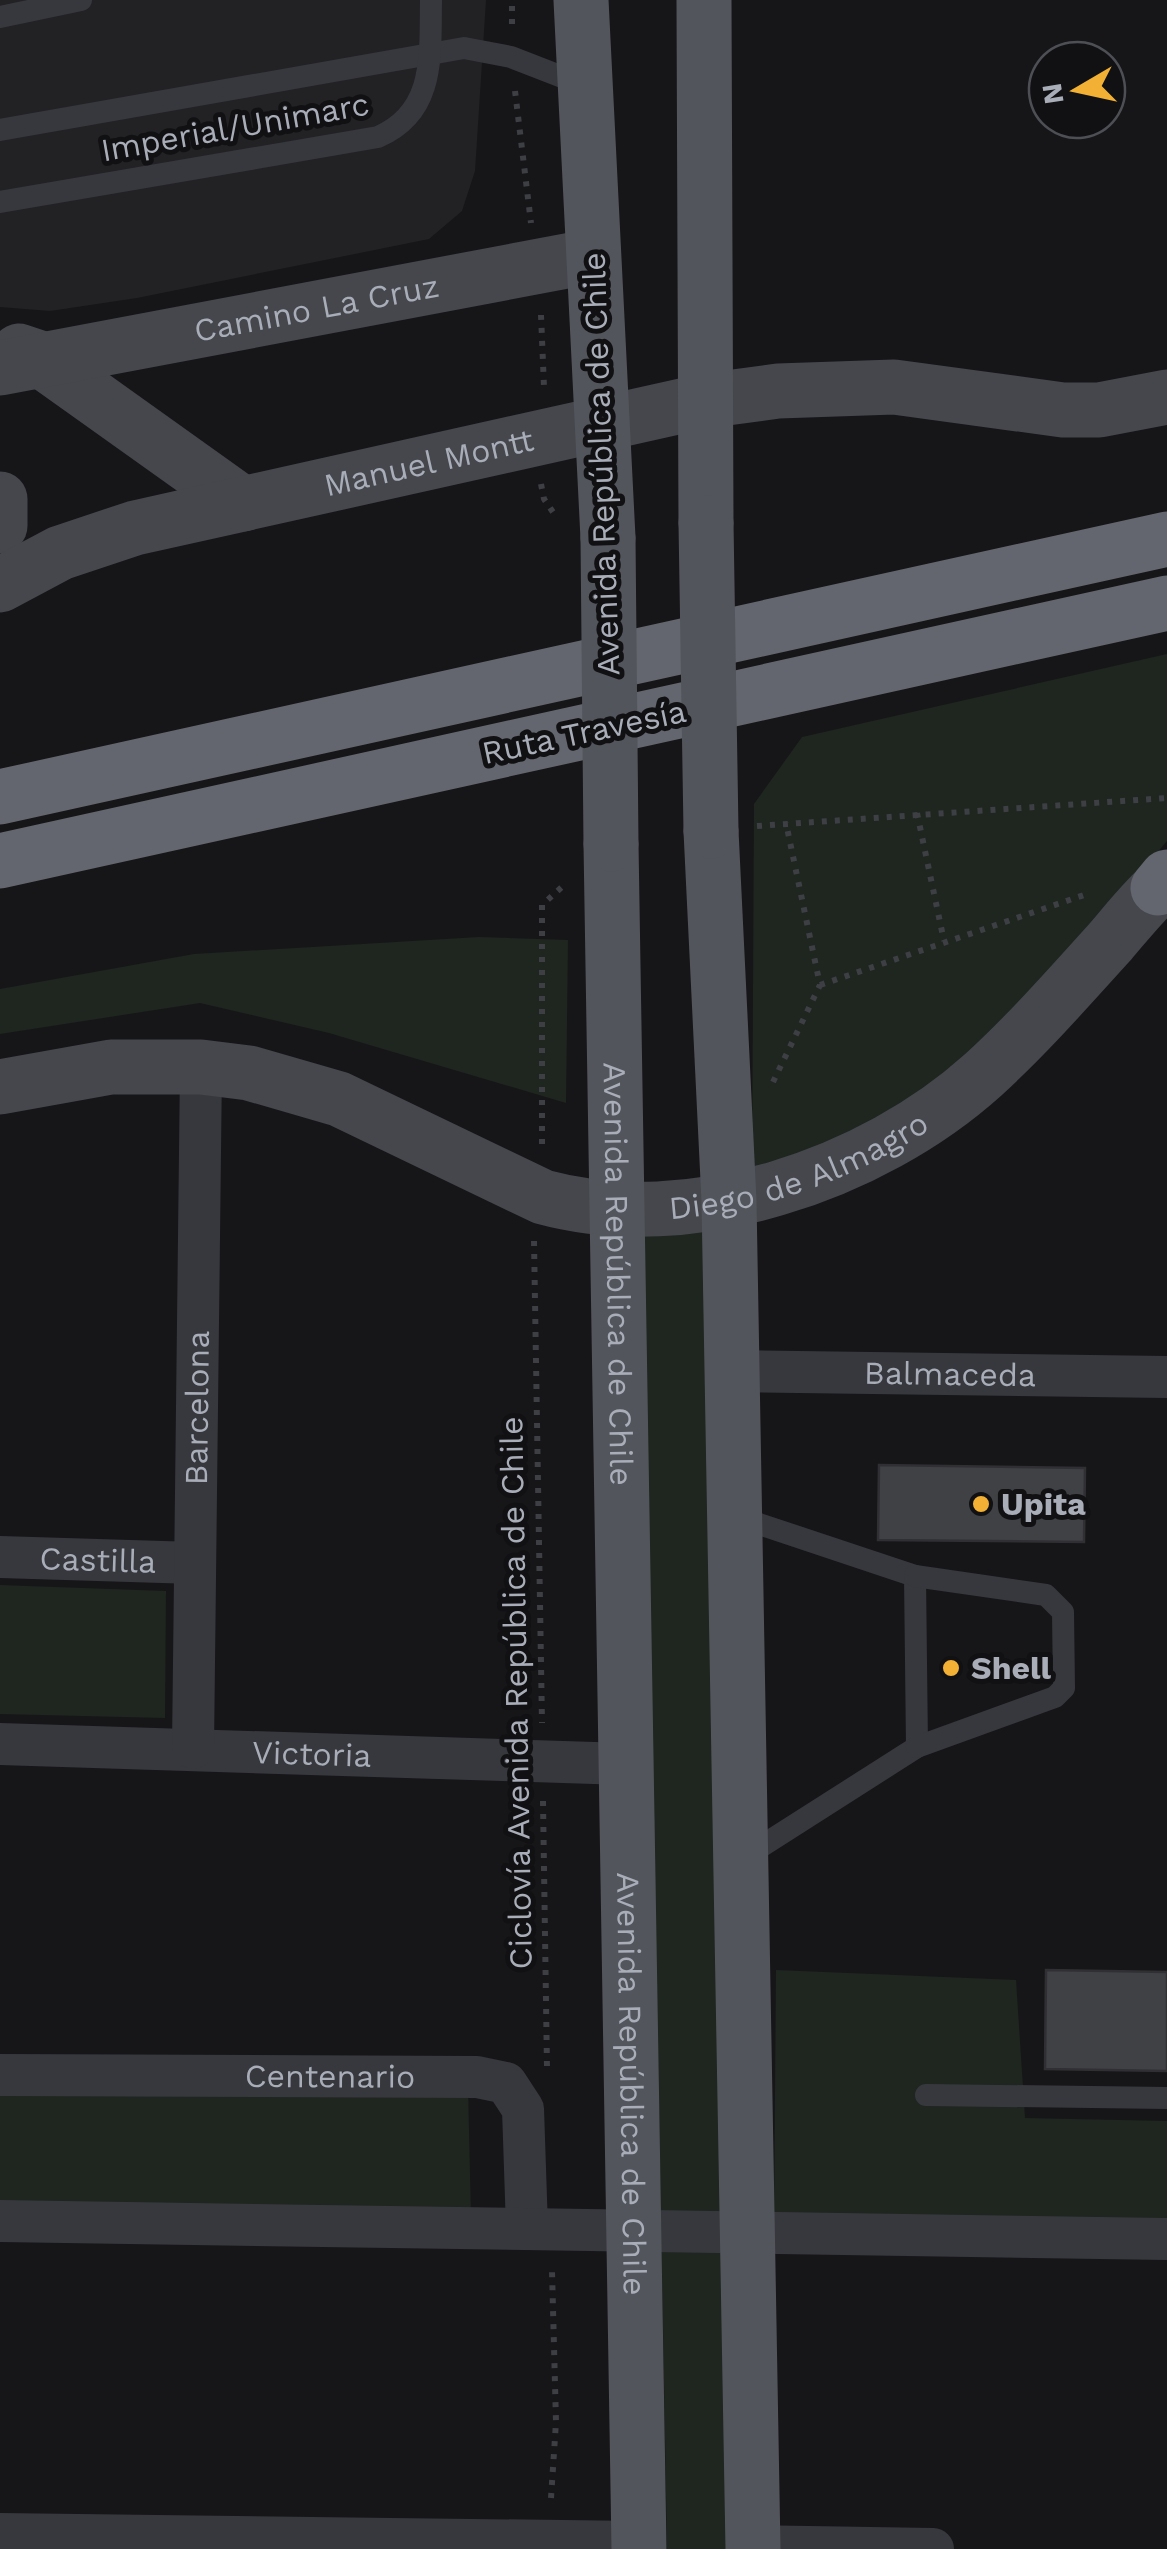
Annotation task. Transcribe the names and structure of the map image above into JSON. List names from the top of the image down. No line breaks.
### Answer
{"streets":{"highway":["Ruta Travesía"],"main road":["Camino La Cruz","Manuel Montt","Avenida República de Chile","Diego de Almagro"],"street":["Balmaceda","Barcelona","Castilla","Victoria","Centenario"],"lane":["Imperial/Unimarc"],"path":["Ciclovía Avenida República de Chile"]},"crossings":[["Imperial/Unimarc","Avenida República de Chile"],["Camino La Cruz","Avenida República de Chile"],["Manuel Montt","Avenida República de Chile"],["Avenida República de Chile","Diego de Almagro"],["Avenida República de Chile","Victoria"],["Diego de Almagro","Barcelona"],["Diego de Almagro","Ciclovía Avenida República de Chile"],["Barcelona","Castilla"],["Barcelona","Victoria"],["Ciclovía Avenida República de Chile","Victoria"]],"places":["Upita","Shell"],"north":"left"}
